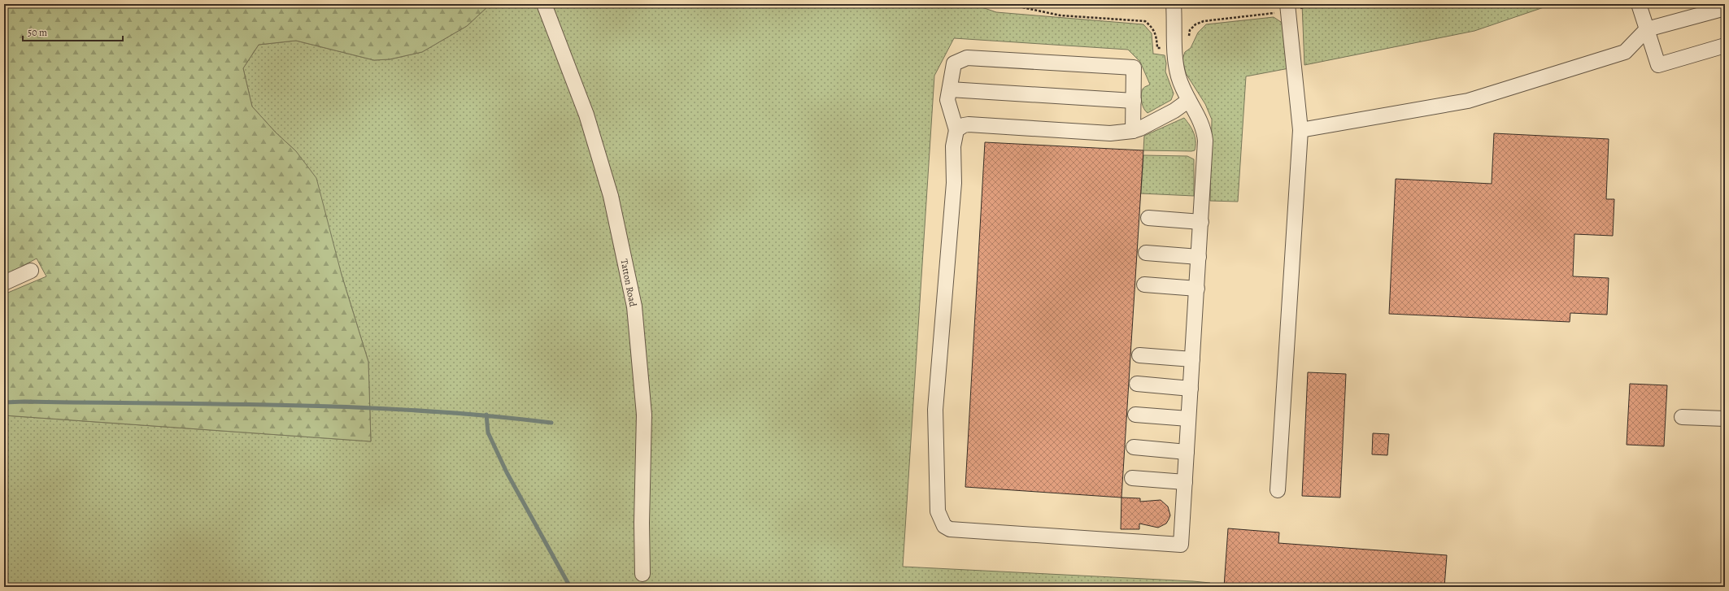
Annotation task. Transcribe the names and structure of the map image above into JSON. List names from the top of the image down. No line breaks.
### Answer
{"streets":{"street":["Tatton Road"]},"scale_bar":"50 m"}
